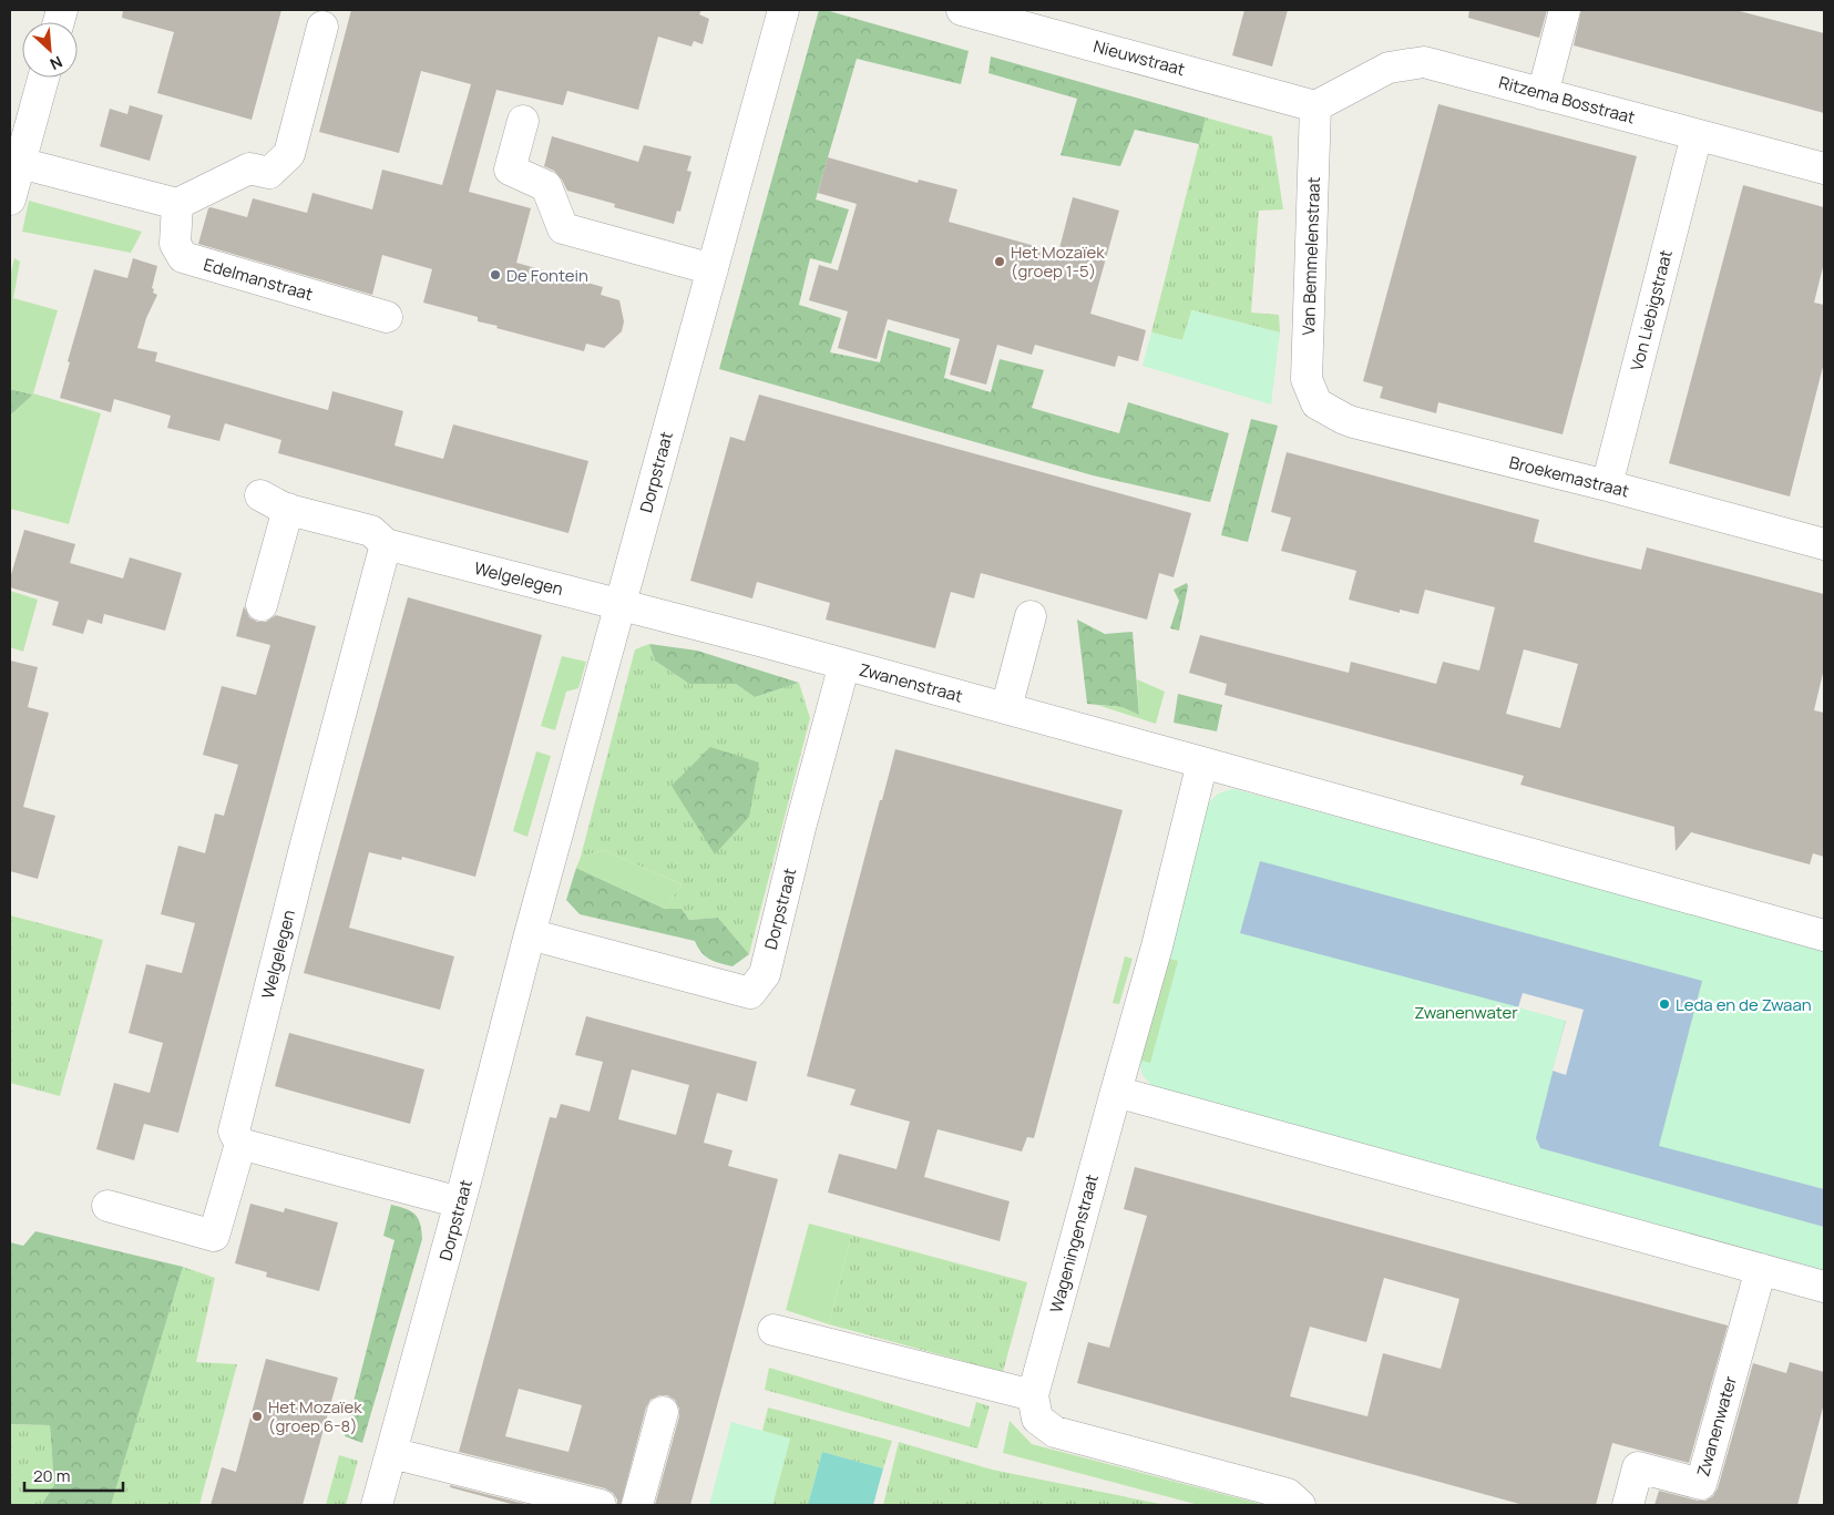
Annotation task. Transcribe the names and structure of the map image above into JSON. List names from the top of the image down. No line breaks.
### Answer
{"streets":{"street":["Nieuwstraat","Ritzema Bosstraat","Van Bemmelenstraat","Edelmanstraat","Von Liebigstraat","Dorpstraat","Broekemastraat","Welgelegen","Zwanenstraat","Wageningenstraat","Zwanenwater"]},"crossings":[["Nieuwstraat","Ritzema Bosstraat"],["Nieuwstraat","Van Bemmelenstraat"],["Ritzema Bosstraat","Van Bemmelenstraat"],["Ritzema Bosstraat","Von Liebigstraat"],["Van Bemmelenstraat","Broekemastraat"],["Von Liebigstraat","Broekemastraat"],["Dorpstraat","Welgelegen"],["Dorpstraat","Zwanenstraat"],["Welgelegen","Zwanenstraat"]],"parks":["Zwanenwater"],"places":["Het Mozaïek (groep 1-5)","De Fontein","Leda en de Zwaan","Het Mozaïek (groep 6-8)"],"scale_bar":"20 m","north":"bottom right"}
